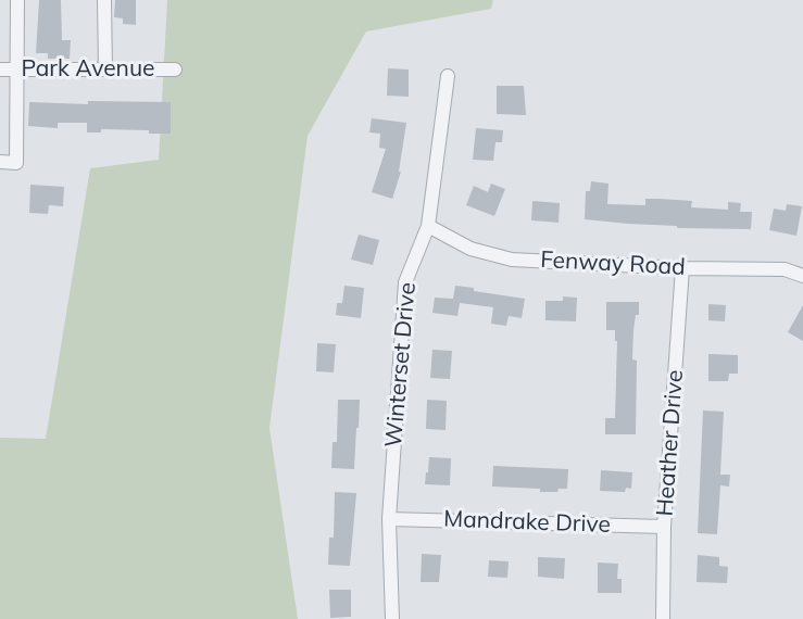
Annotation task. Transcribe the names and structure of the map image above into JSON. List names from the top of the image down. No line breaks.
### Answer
{"streets":{"street":["Park Avenue","Fenway Road","Winterset Drive","Heather Drive","Mandrake Drive"]},"crossings":[["Fenway Road","Winterset Drive"],["Fenway Road","Heather Drive"],["Winterset Drive","Mandrake Drive"],["Heather Drive","Mandrake Drive"]]}
